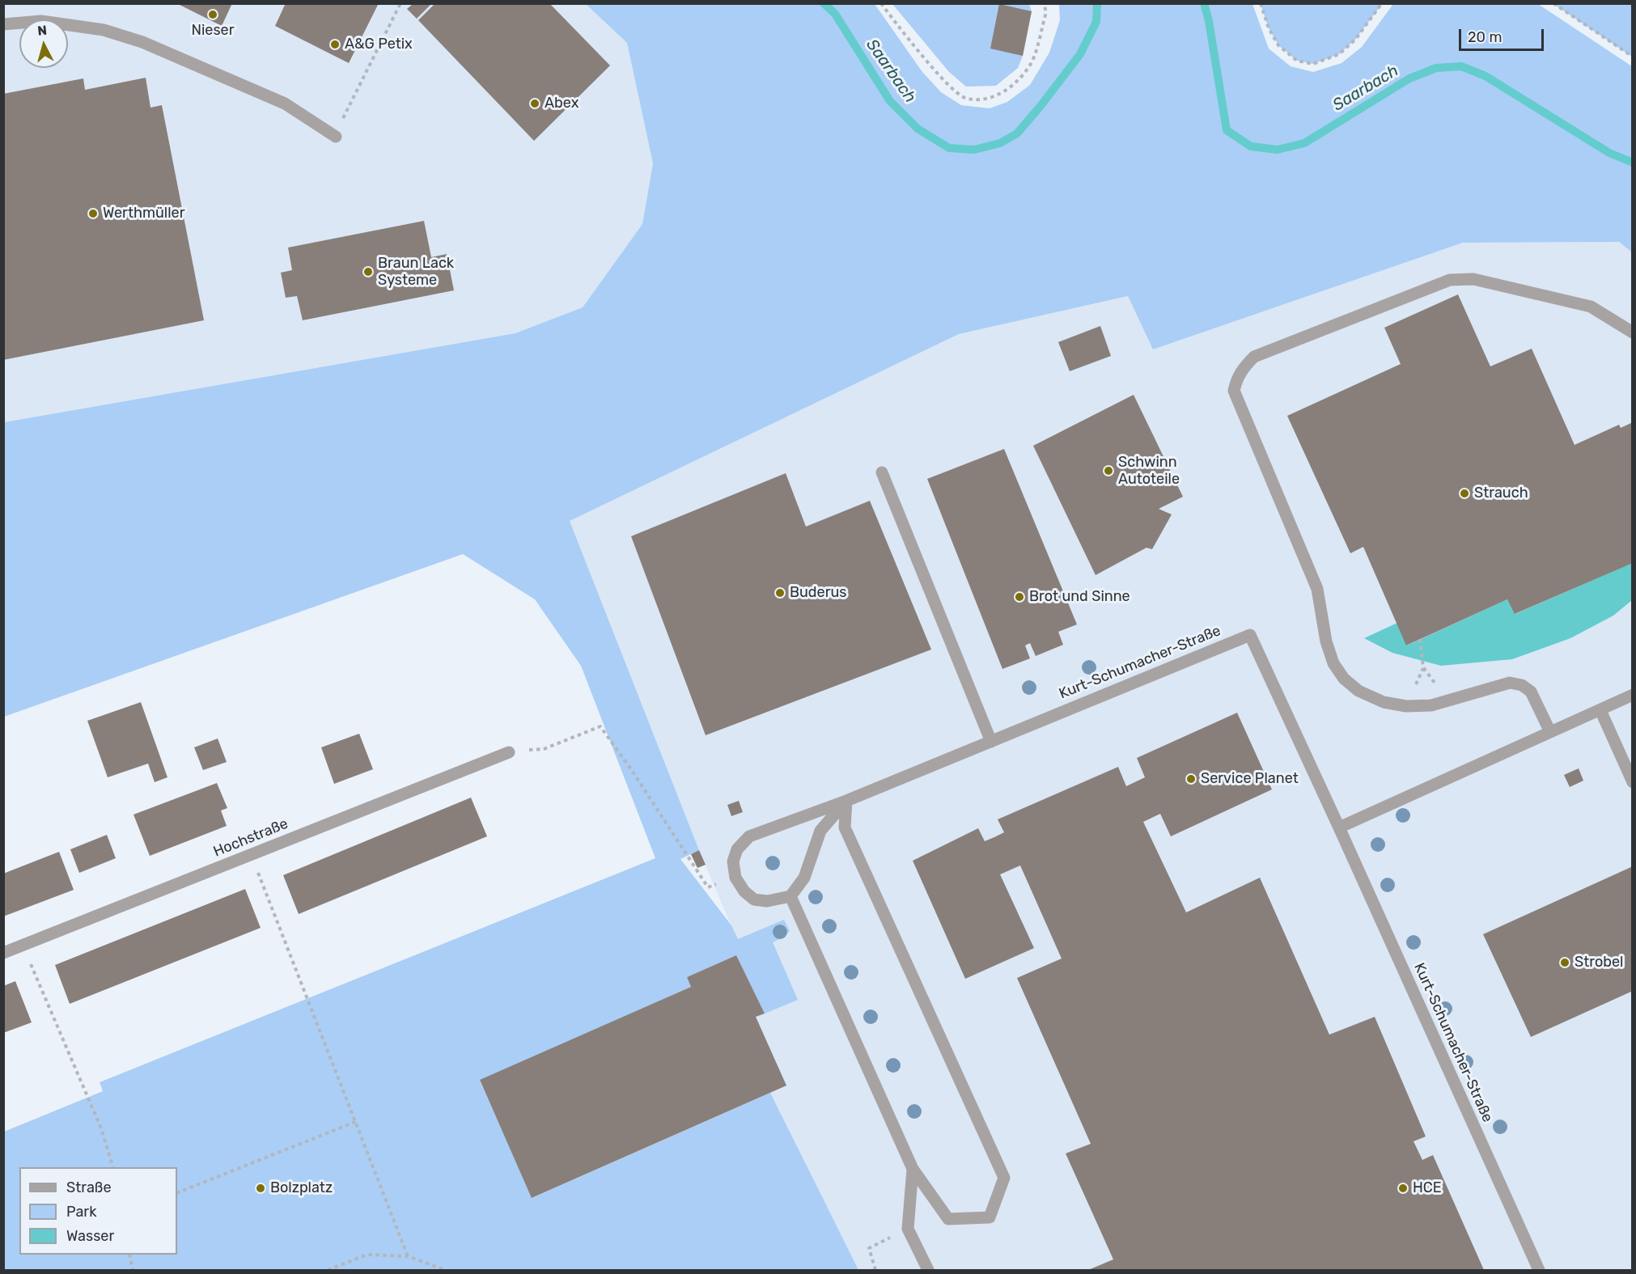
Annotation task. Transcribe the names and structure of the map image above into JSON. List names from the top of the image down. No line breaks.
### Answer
{"streets":{"street":["Kurt-Schumacher-Straße","Hochstraße"]},"water":["Saarbach"],"places":["Nieser","A&G Petix","Abex","Werthmüller","Braun Lack Systeme","Schwinn Autoteile","Strauch","Buderus","Brot und Sinne","Service Planet","Strobel","Bolzplatz","HCE"],"legend":["Straße","Park","Wasser"],"scale_bar":"20 m","north":"top"}
